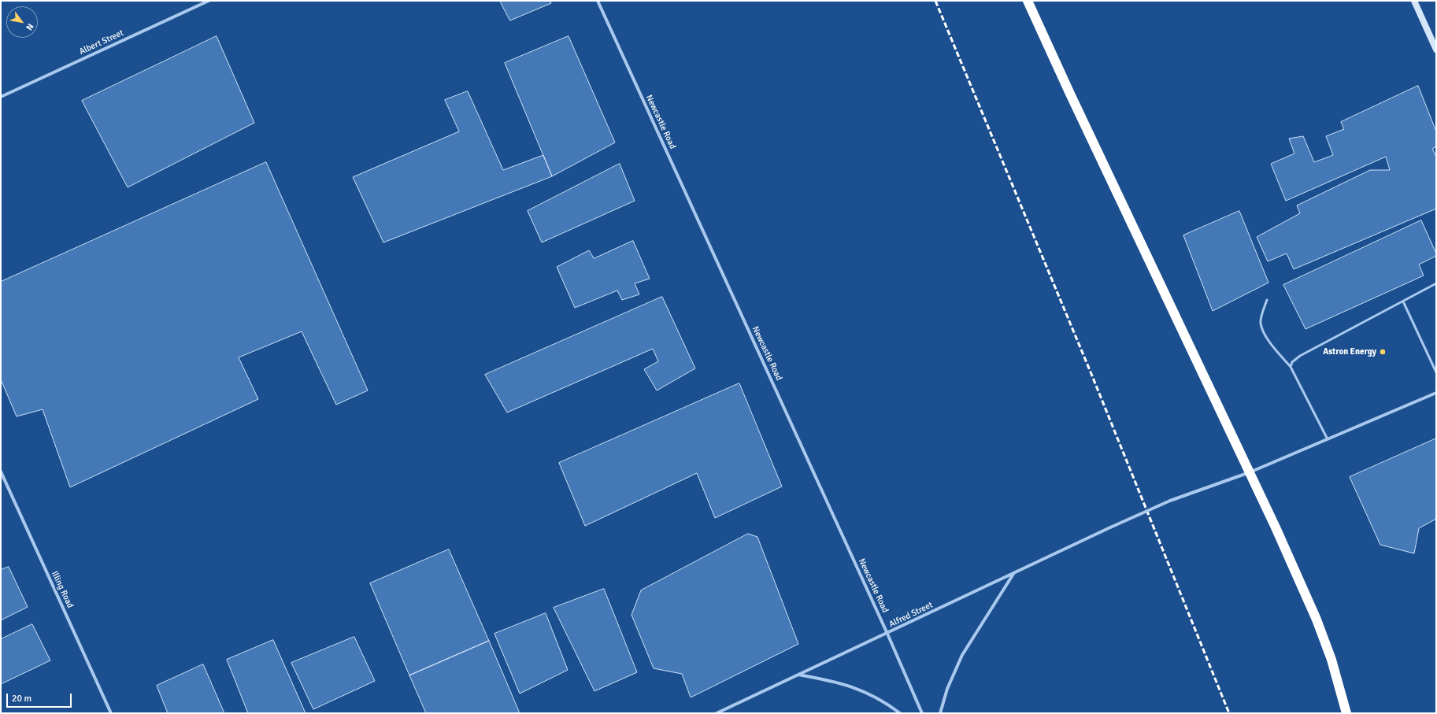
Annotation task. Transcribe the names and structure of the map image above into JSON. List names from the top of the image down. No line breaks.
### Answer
{"streets":{"street":["Albert Street","Newcastle Road","Illing Road","Alfred Street"]},"crossings":[["Newcastle Road","Alfred Street"]],"places":["Astron Energy"],"scale_bar":"20 m","north":"bottom right"}
